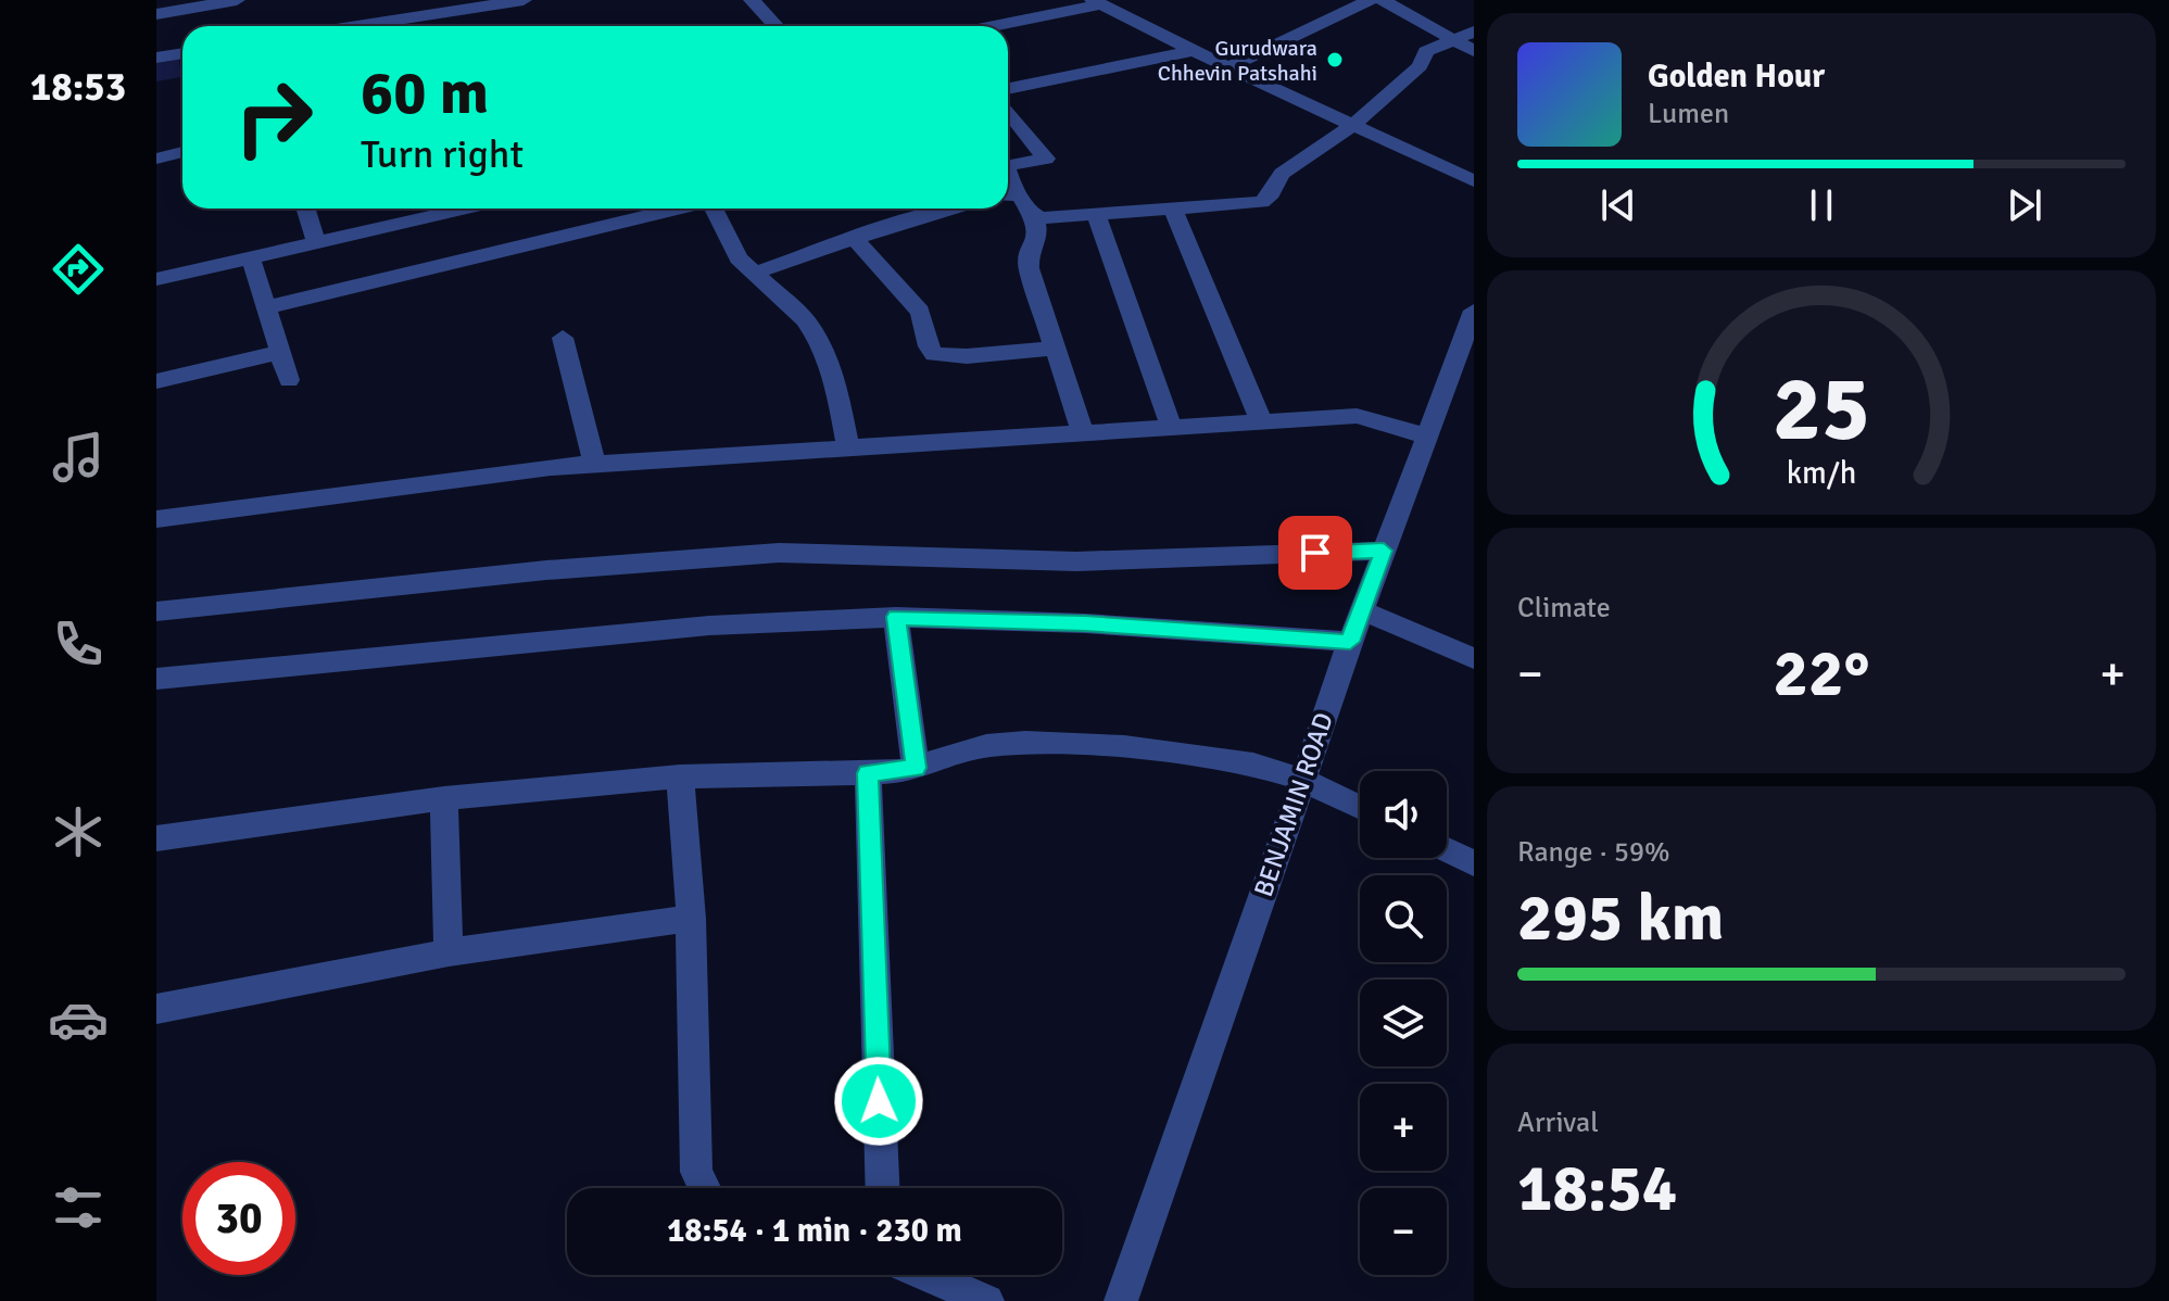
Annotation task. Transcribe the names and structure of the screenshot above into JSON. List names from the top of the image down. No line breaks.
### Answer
{"streets":{"street":["BENJAMIN ROAD"]},"places":["Gurudwara Chhevin Patshahi"],"page":{"tabs":"18:53","turn":["60 m","Turn right"],"song":["Golden Hour","Lumen"],"tile":["Climate",["Range · 59%","295 km"],["Arrival","18:54"]],"heat":["−","22°","+"],"map_buttons":["+","−"],"limit":"30","trip":"18:54 · 1 min · 230 m","gauge":["25","km/h"]}}
